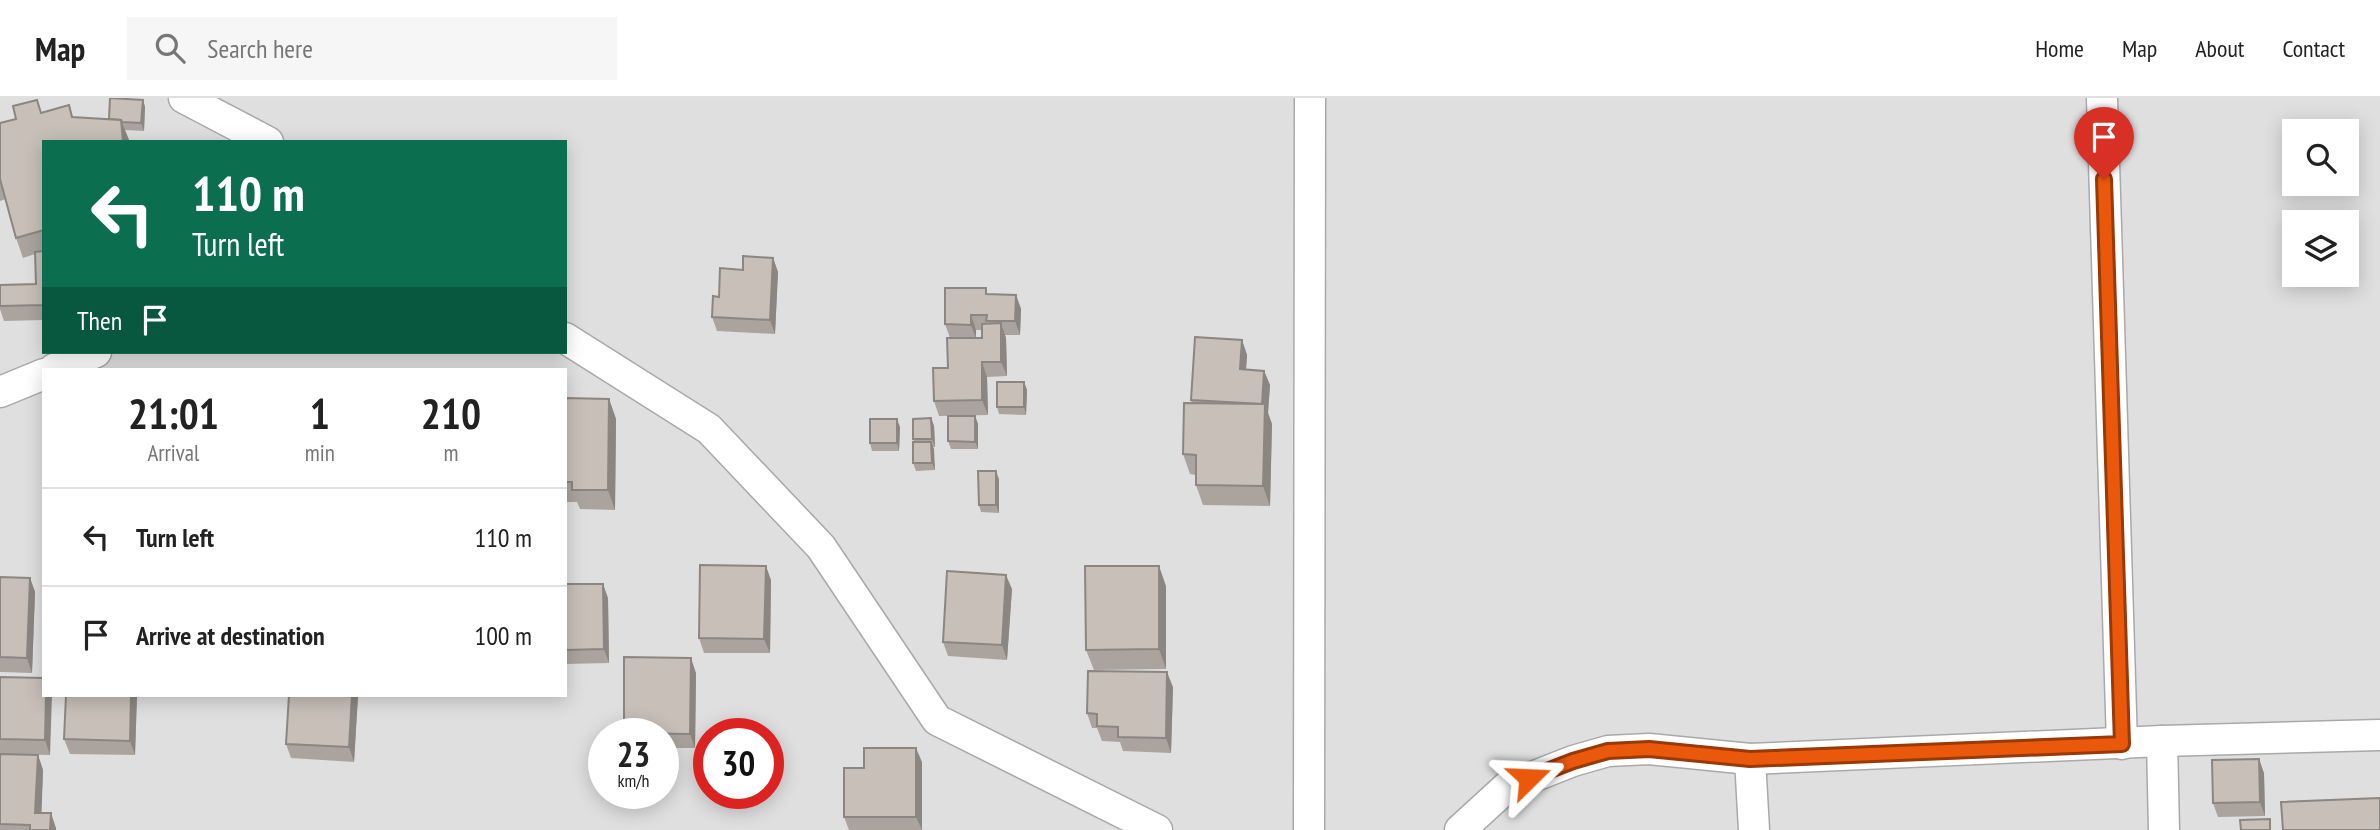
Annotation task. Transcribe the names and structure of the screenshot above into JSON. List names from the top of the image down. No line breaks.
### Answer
{"page":{"header":"Map","search":"Search here","nav":["Home","Map","About","Contact"],"turn":["110 m","Turn left"],"then":"Then","eta":["21:01","Arrival","1","min","210","m"],"list":[{"name":"Turn left","value":"110 m"},{"name":"Arrive at destination","value":"100 m"}],"speed":"23 km/h","limit":"30"}}
